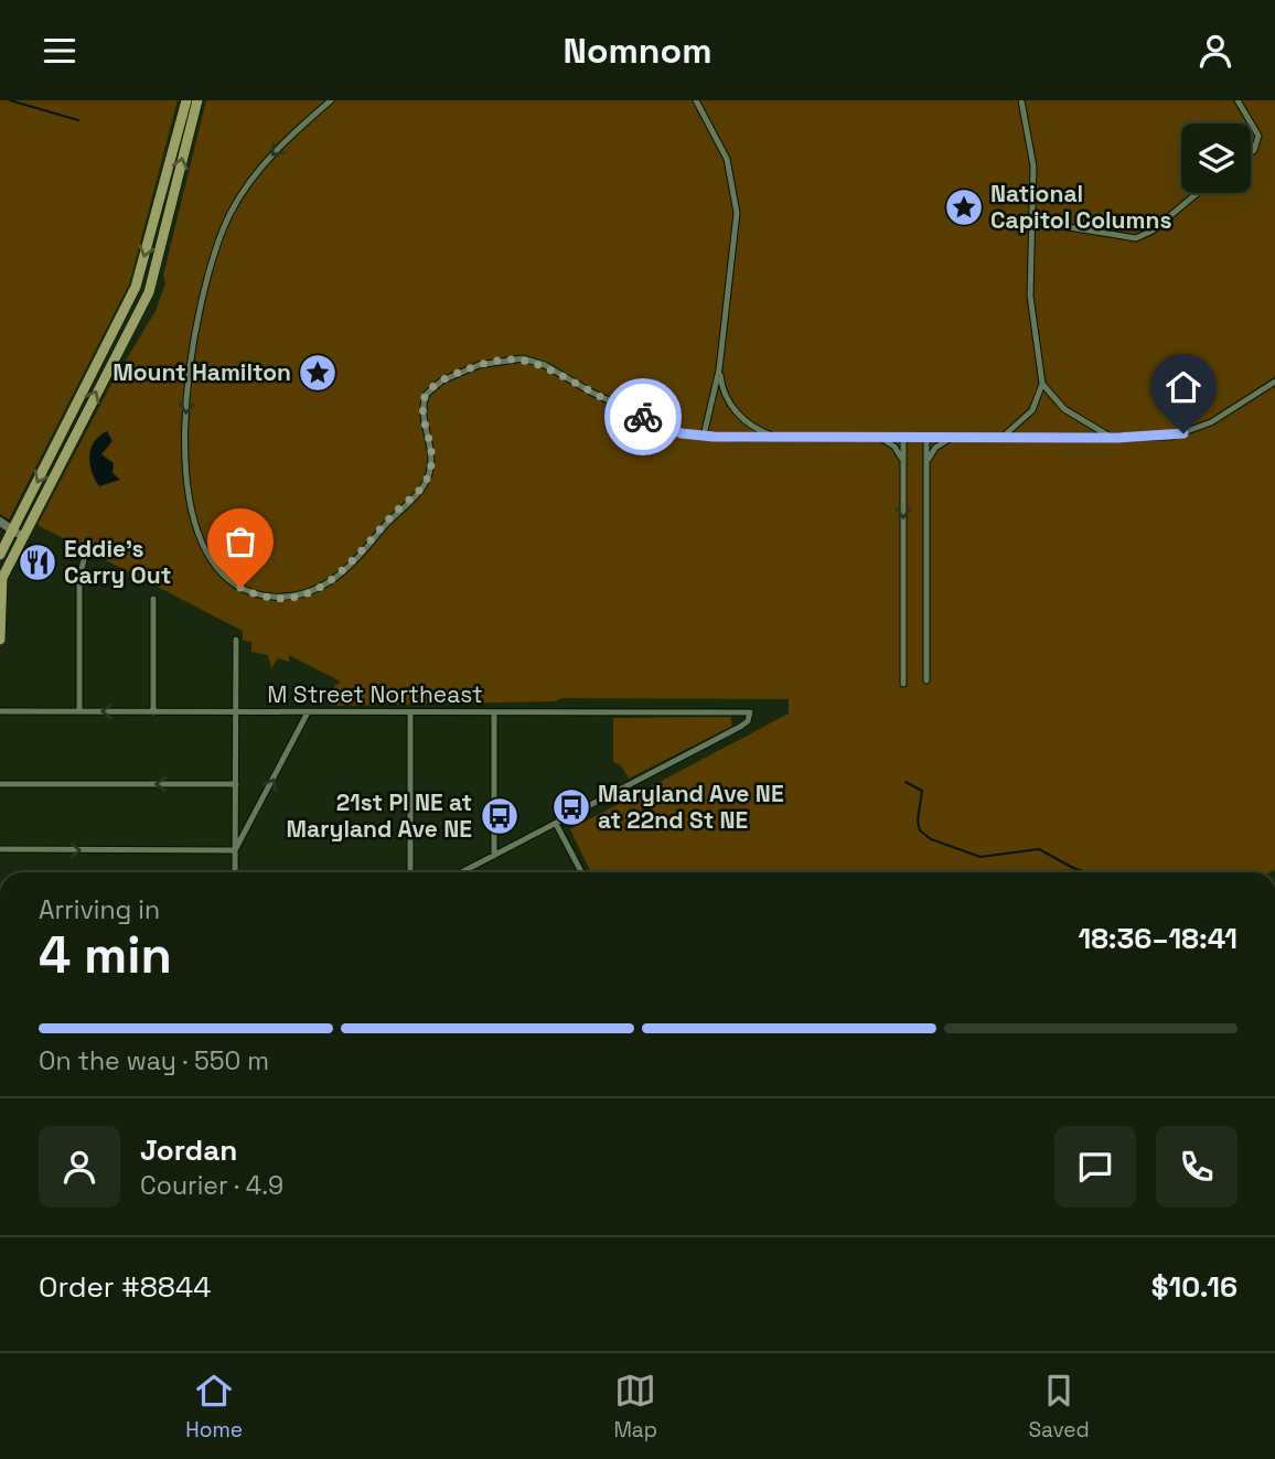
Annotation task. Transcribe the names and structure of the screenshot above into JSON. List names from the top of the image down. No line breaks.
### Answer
{"streets":{"street":["M Street Northeast"]},"places":{"place":["National Capitol Columns","Mount Hamilton"],"restaurant":["Eddie's Carry Out"],"bus stop":["Maryland Ave NE at 22nd St NE","21st Pl NE at Maryland Ave NE"]},"page":{"header":"Nomnom","heading":["4 min","Arriving in","18:36–18:41"],"panel":["Jordan","Courier · 4.9","Order #8844","$10.16"],"bar":"On the way · 550 m","tabs":["Home","Map","Saved"]}}
